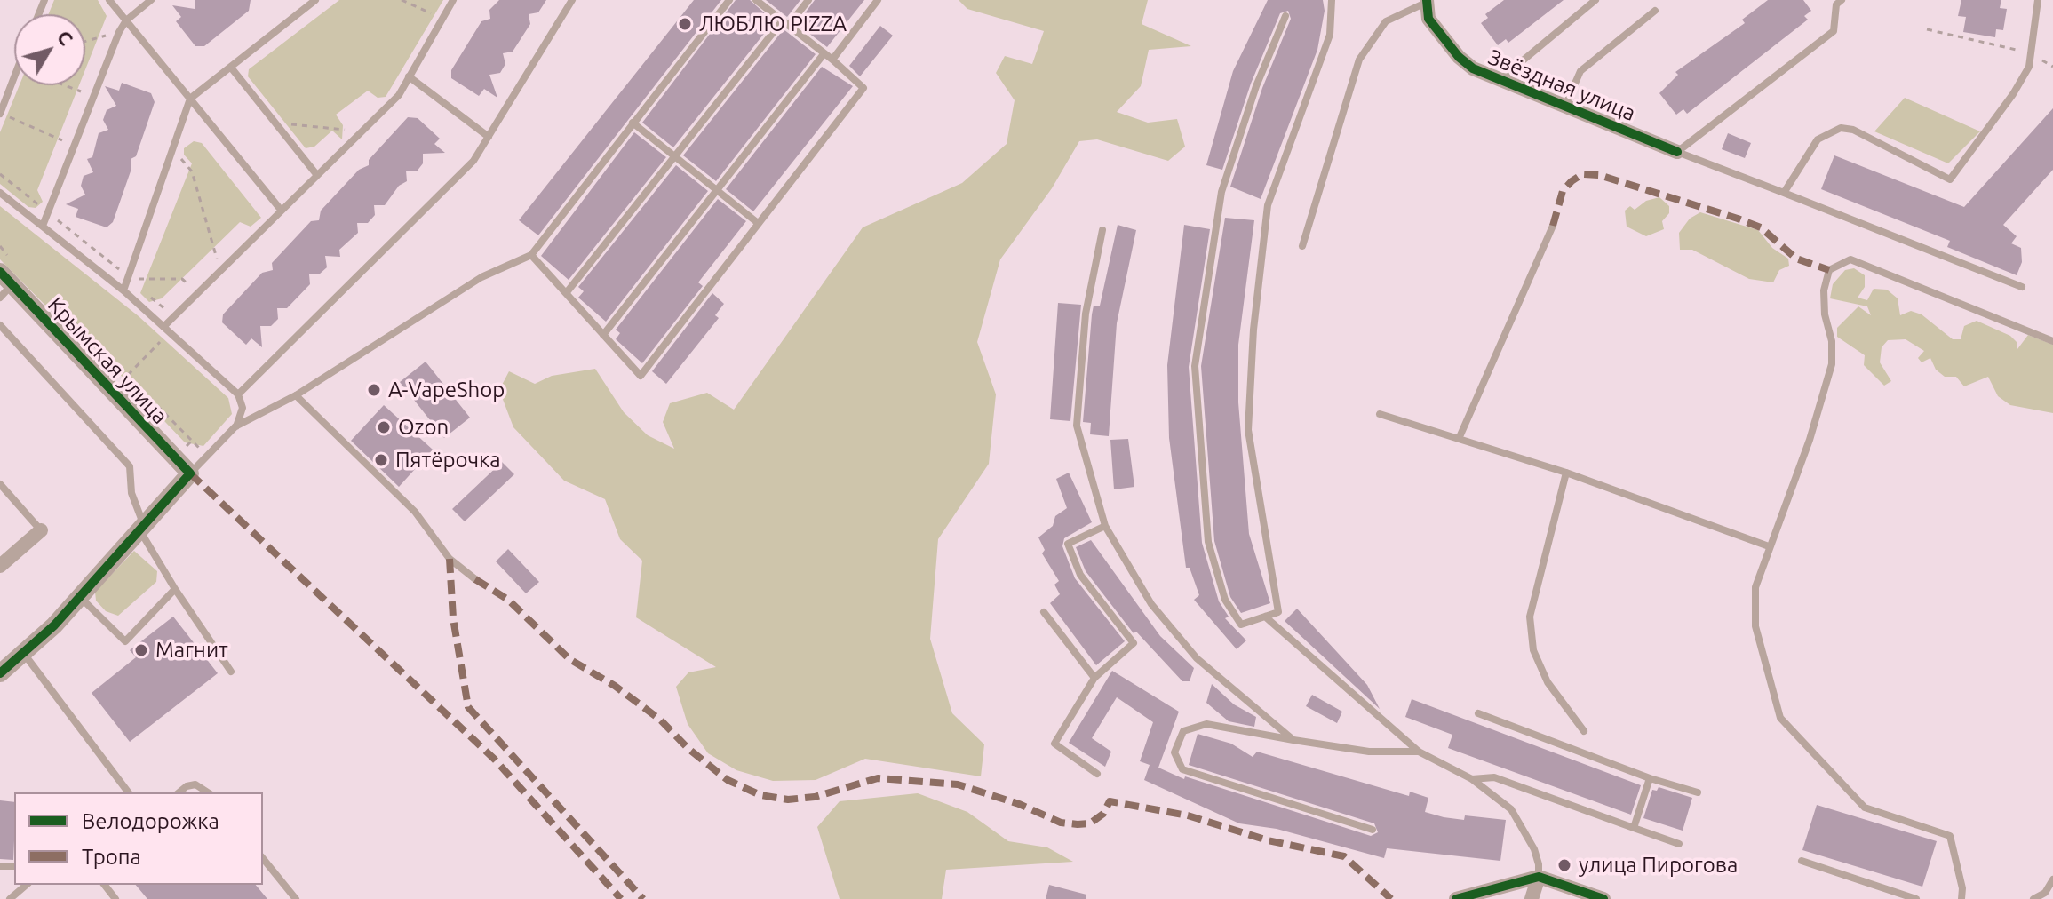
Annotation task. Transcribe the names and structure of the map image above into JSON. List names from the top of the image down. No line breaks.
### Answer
{"streets":{"street":["Звёздная улица","Крымская улица"]},"places":["ЛЮБЛЮ PIZZA","A-VapeShop","Ozon","Пятёрочка","Магнит","улица Пирогова"],"legend":["Велодорожка","Тропа"],"north":"top right"}
